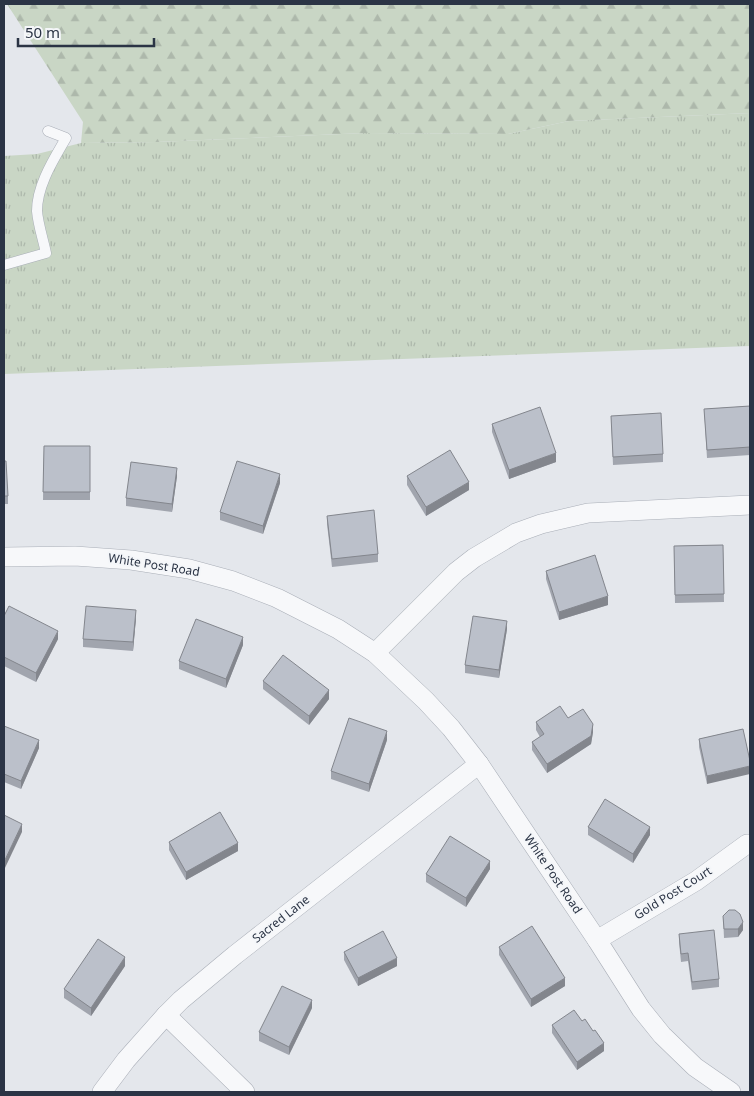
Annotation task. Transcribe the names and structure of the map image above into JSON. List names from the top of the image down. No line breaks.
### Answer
{"streets":{"street":["White Post Road","Gold Post Court","Sacred Lane"]},"crossings":[["White Post Road","Gold Post Court"],["White Post Road","Sacred Lane"]],"scale_bar":"50 m"}
